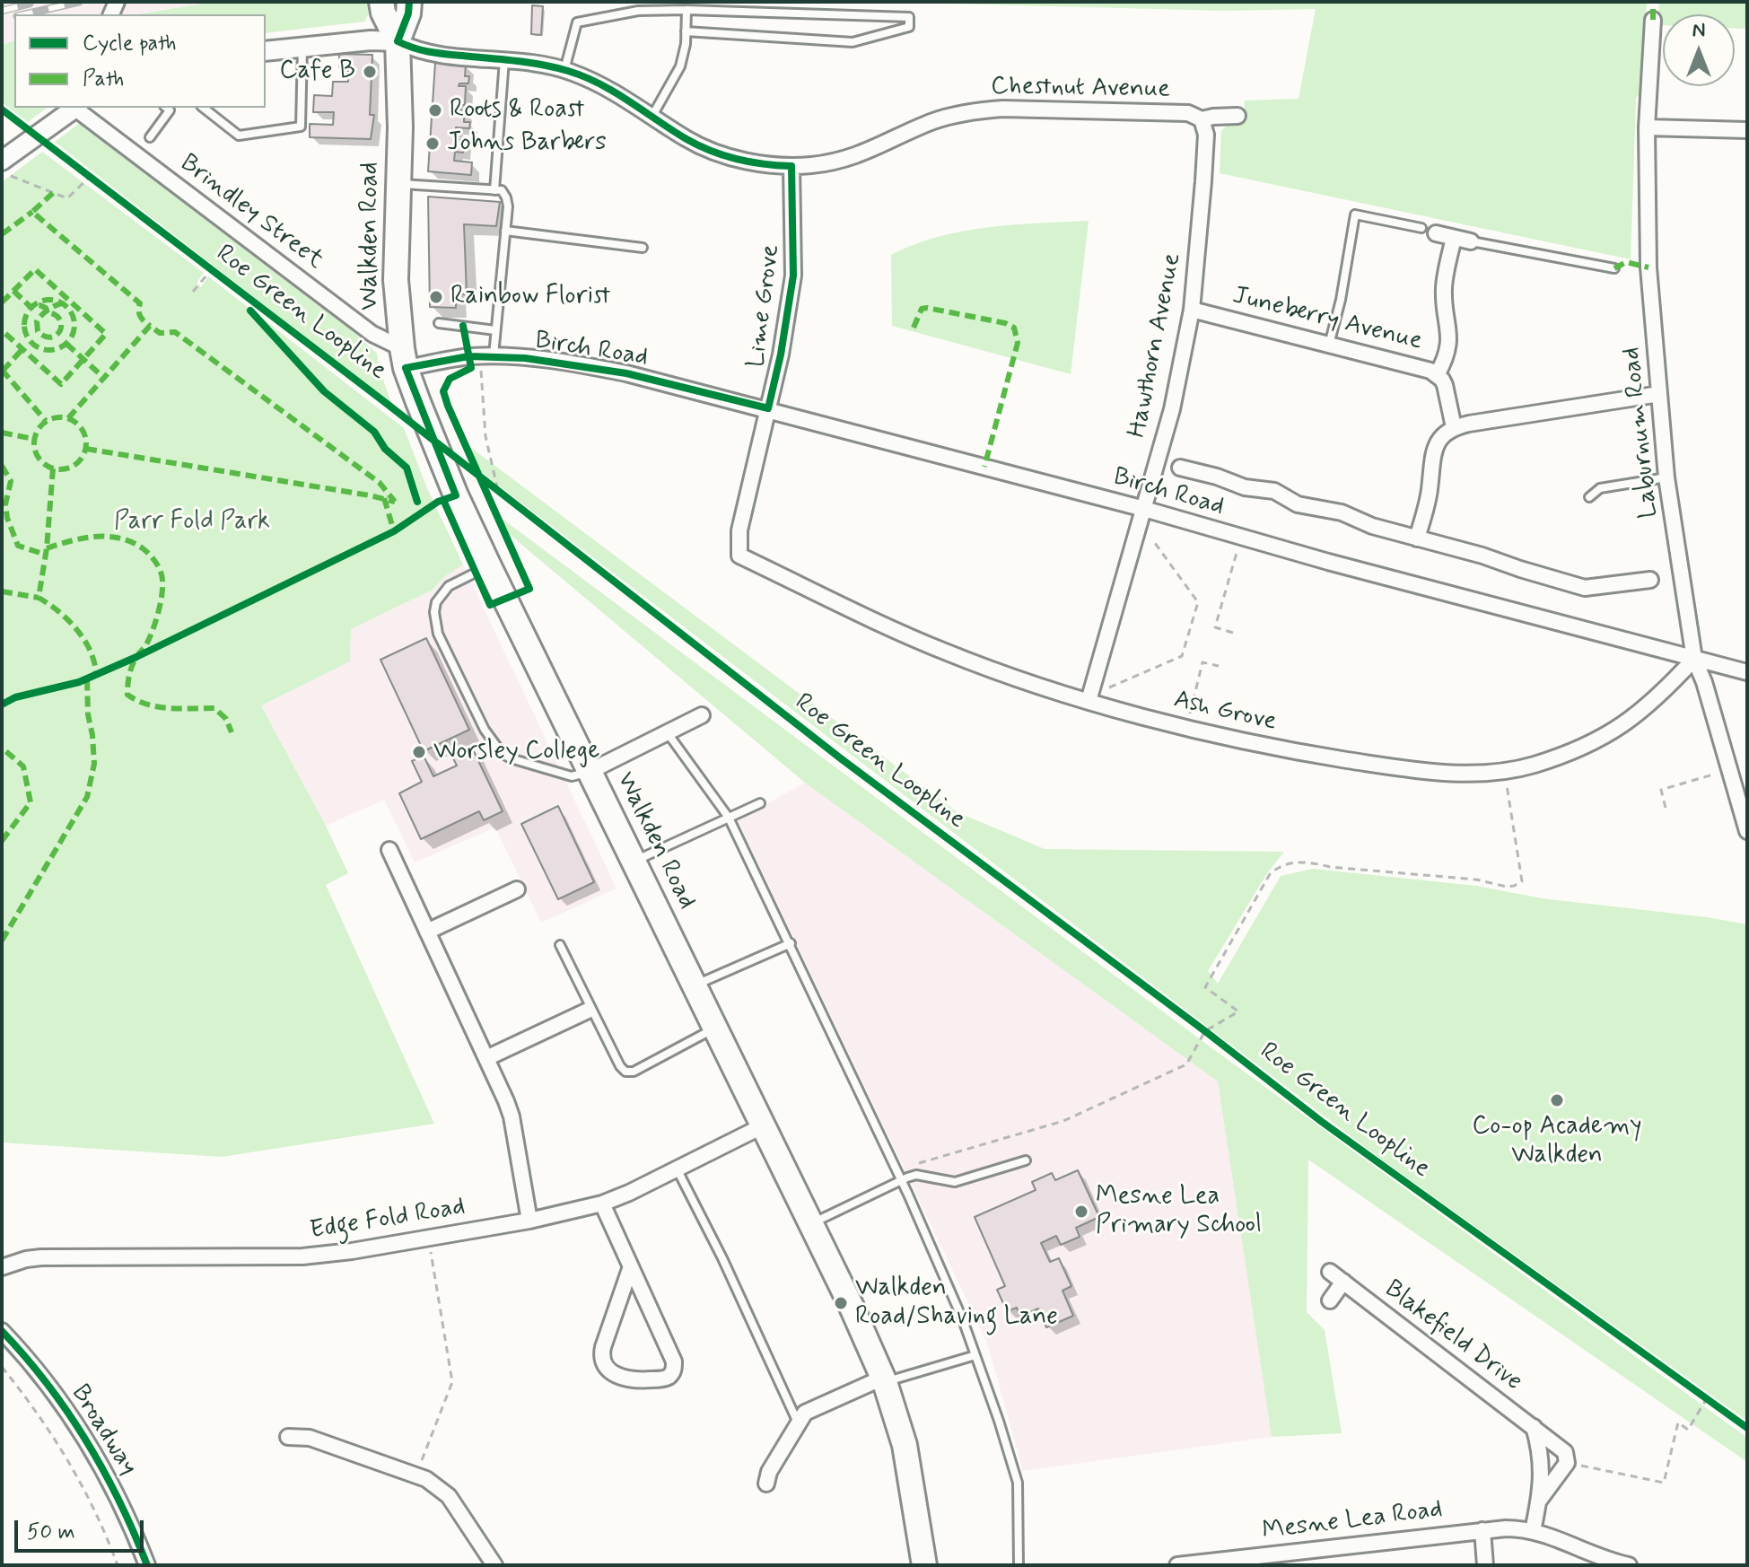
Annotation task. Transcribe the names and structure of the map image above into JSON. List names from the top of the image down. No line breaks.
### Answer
{"streets":{"main road":["Walkden Road"],"street":["Chestnut Avenue","Brindley Street","Lime Grove","Juneberry Avenue","Hawthorn Avenue","Birch Road","Laburnum Road","Ash Grove","Edge Fold Road","Blakefield Drive","Broadway","Mesne Lea Road"],"cycle path":["Roe Green Loopline"]},"crossings":[["Chestnut Avenue","Walkden Road"],["Chestnut Avenue","Lime Grove"],["Chestnut Avenue","Hawthorn Avenue"],["Brindley Street","Walkden Road"],["Brindley Street","Birch Road"],["Walkden Road","Birch Road"],["Walkden Road","Edge Fold Road"],["Lime Grove","Birch Road"],["Lime Grove","Ash Grove"],["Juneberry Avenue","Hawthorn Avenue"],["Hawthorn Avenue","Birch Road"],["Hawthorn Avenue","Ash Grove"],["Birch Road","Laburnum Road"],["Birch Road","Ash Grove"],["Laburnum Road","Ash Grove"]],"parks":["Parr Fold Park"],"places":["Cafe B","Roots & Roast","Johns Barbers","Rainbow Florist","Worsley College","Co-op Academy Walkden","Mesne Lea Primary School","Walkden Road/Shaving Lane"],"legend":["Cycle path","Path"],"scale_bar":"50 m","north":"top"}
